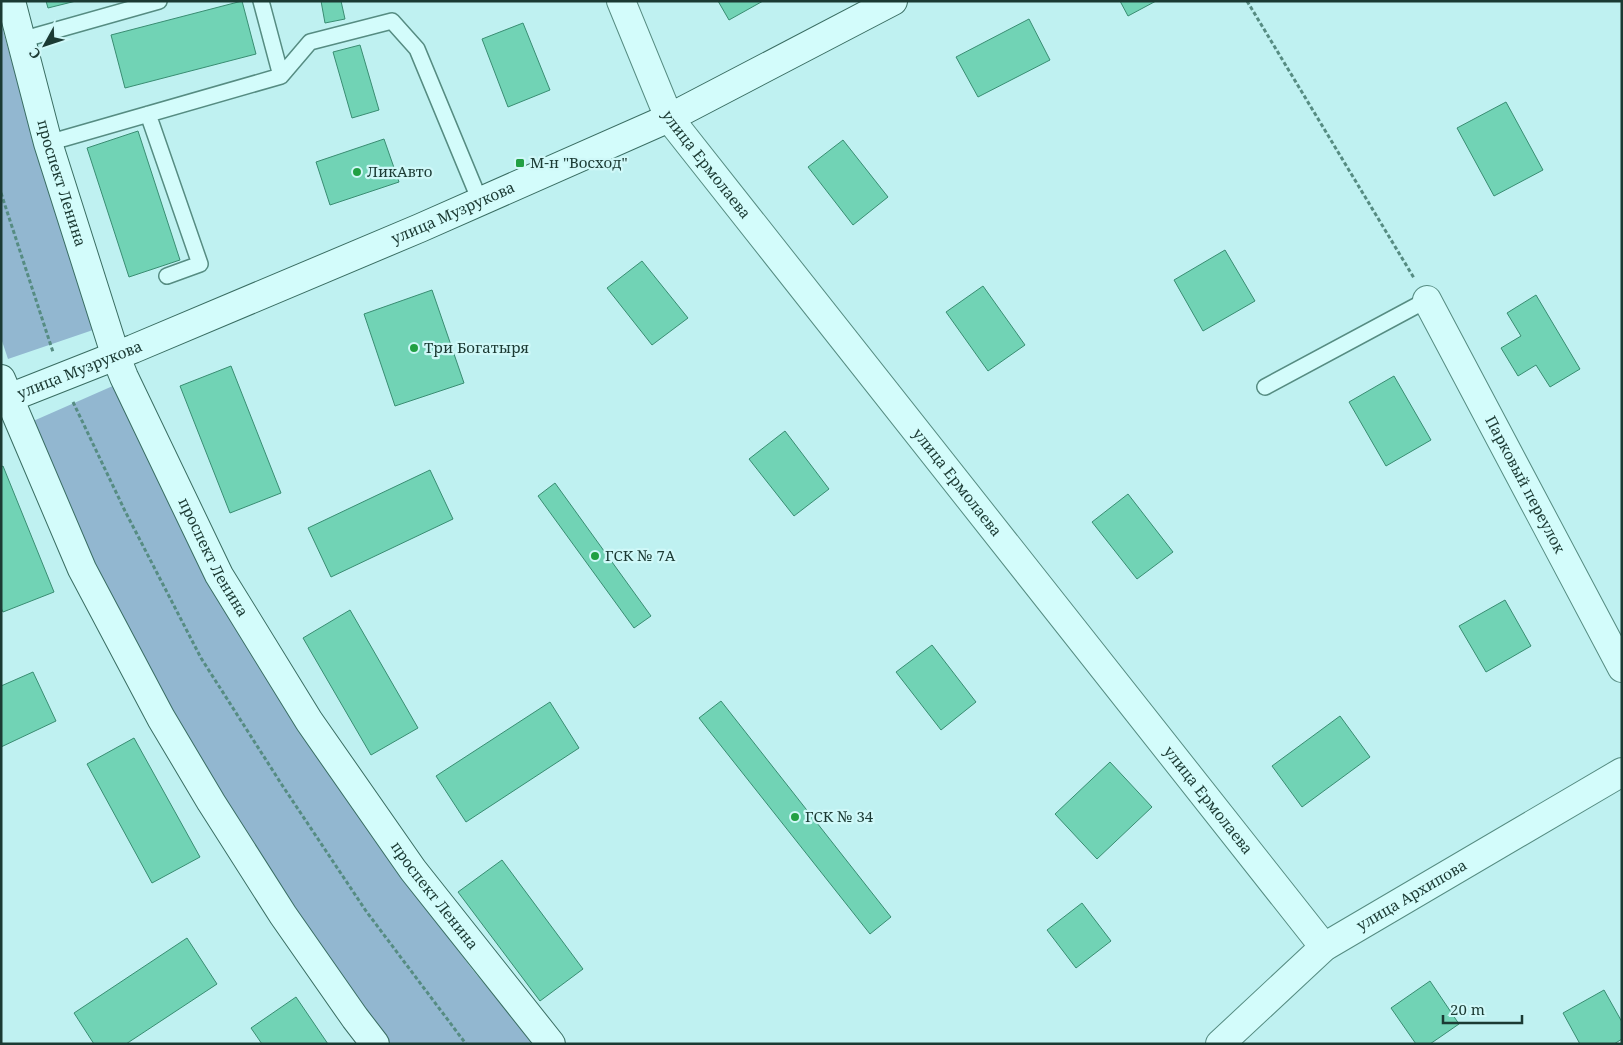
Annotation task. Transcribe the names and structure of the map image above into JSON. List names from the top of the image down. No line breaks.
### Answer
{"streets":{"street":["улица Ермолаева","проспект Ленина","улица Музрукова","Парковый переулок","улица Архипова"]},"crossings":[["улица Ермолаева","улица Музрукова"],["улица Ермолаева","улица Архипова"],["проспект Ленина","улица Музрукова"]],"places":{"transit":["М-н \"Восход\""],"other":["ЛикАвто","Три Богатыря","ГСК № 7А","ГСК № 34"]},"scale_bar":"20 m","north":"bottom left"}
